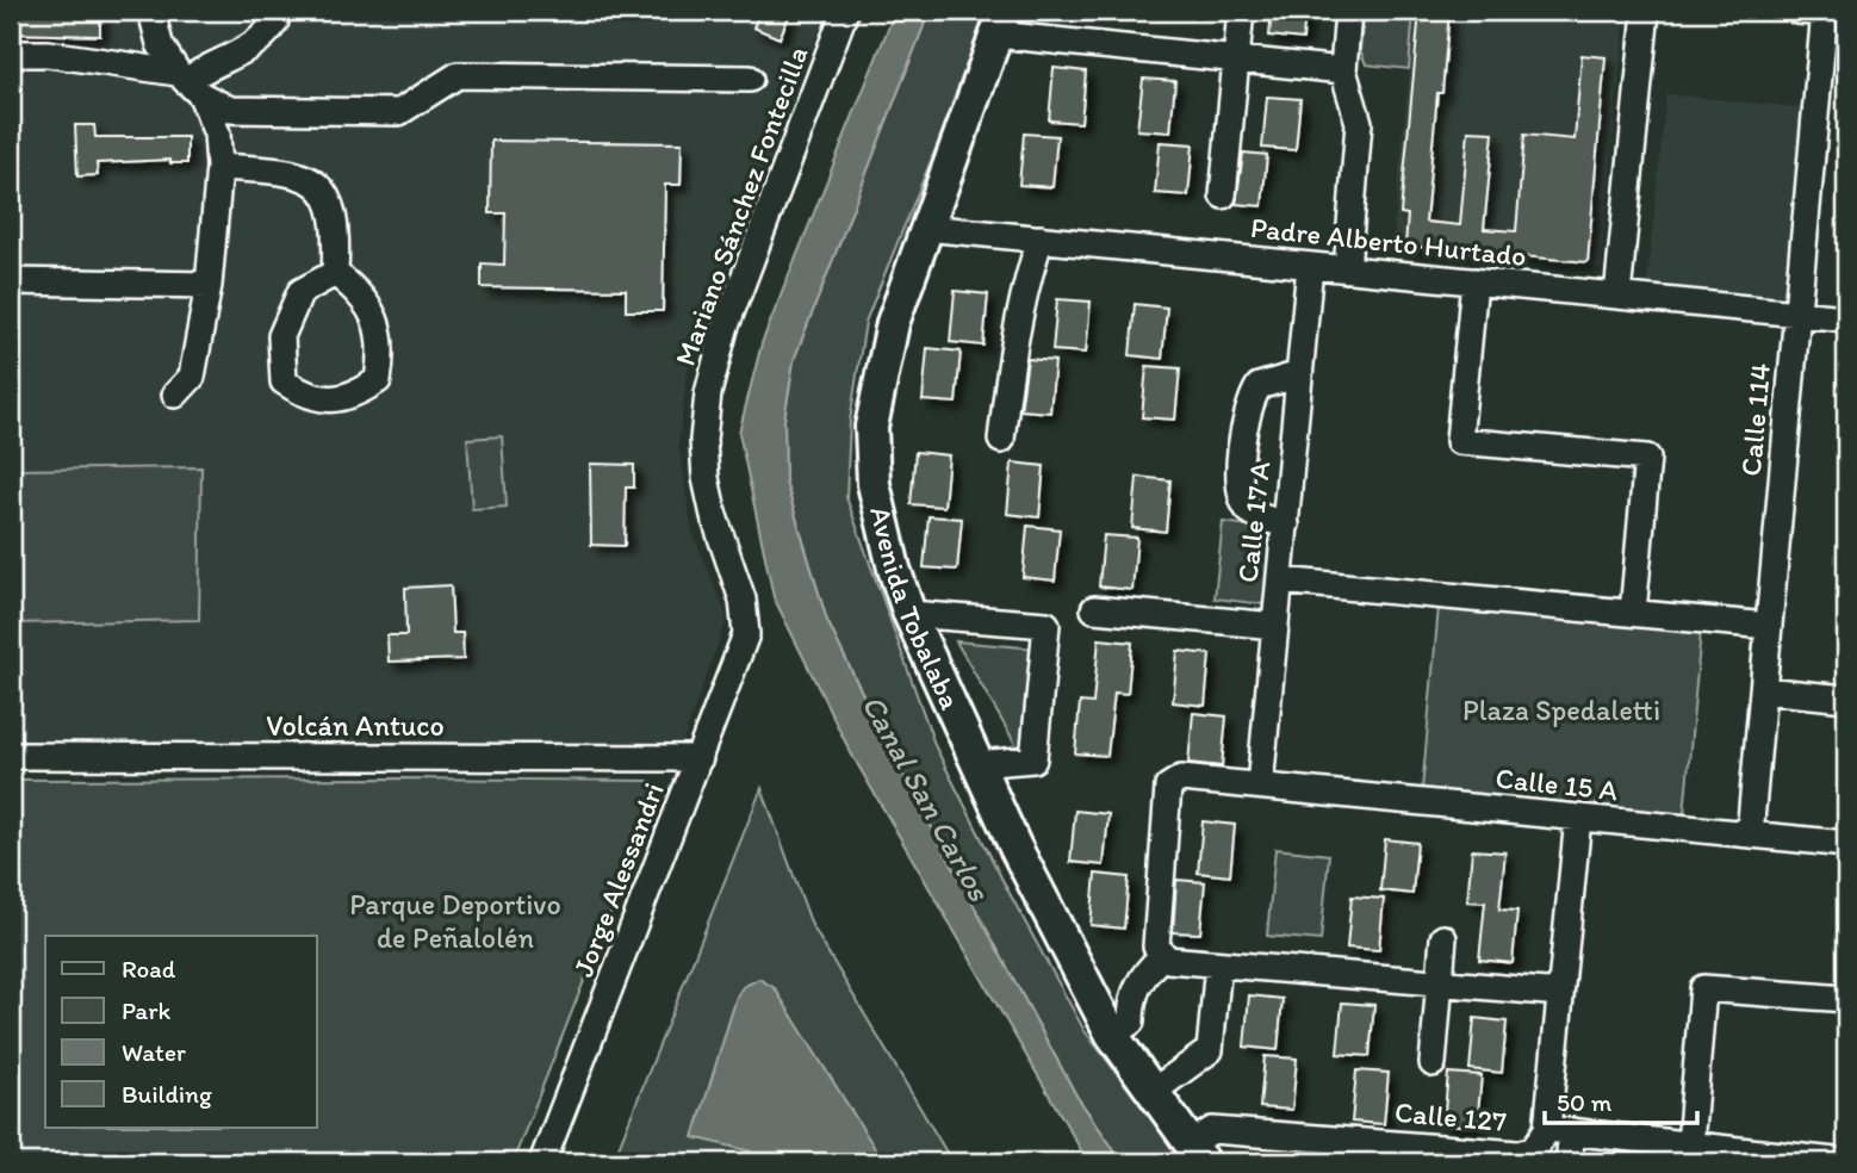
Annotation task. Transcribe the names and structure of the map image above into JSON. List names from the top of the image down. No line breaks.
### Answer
{"streets":{"main road":["Avenida Tobalaba"],"street":["Mariano Sánchez Fontecilla","Padre Alberto Hurtado","Calle 114","Calle 17 A","Volcán Antuco","Calle 15 A","Jorge Alessandri","Calle 127"]},"crossings":[["Mariano Sánchez Fontecilla","Jorge Alessandri"],["Padre Alberto Hurtado","Calle 114"],["Padre Alberto Hurtado","Calle 17 A"],["Padre Alberto Hurtado","Avenida Tobalaba"],["Calle 114","Calle 15 A"],["Calle 17 A","Calle 15 A"],["Avenida Tobalaba","Calle 127"],["Volcán Antuco","Jorge Alessandri"]],"water":["Canal San Carlos"],"parks":["Plaza Spedaletti","Parque Deportivo de Peñalolén"],"legend":["Road","Park","Water","Building"],"scale_bar":"50 m"}
